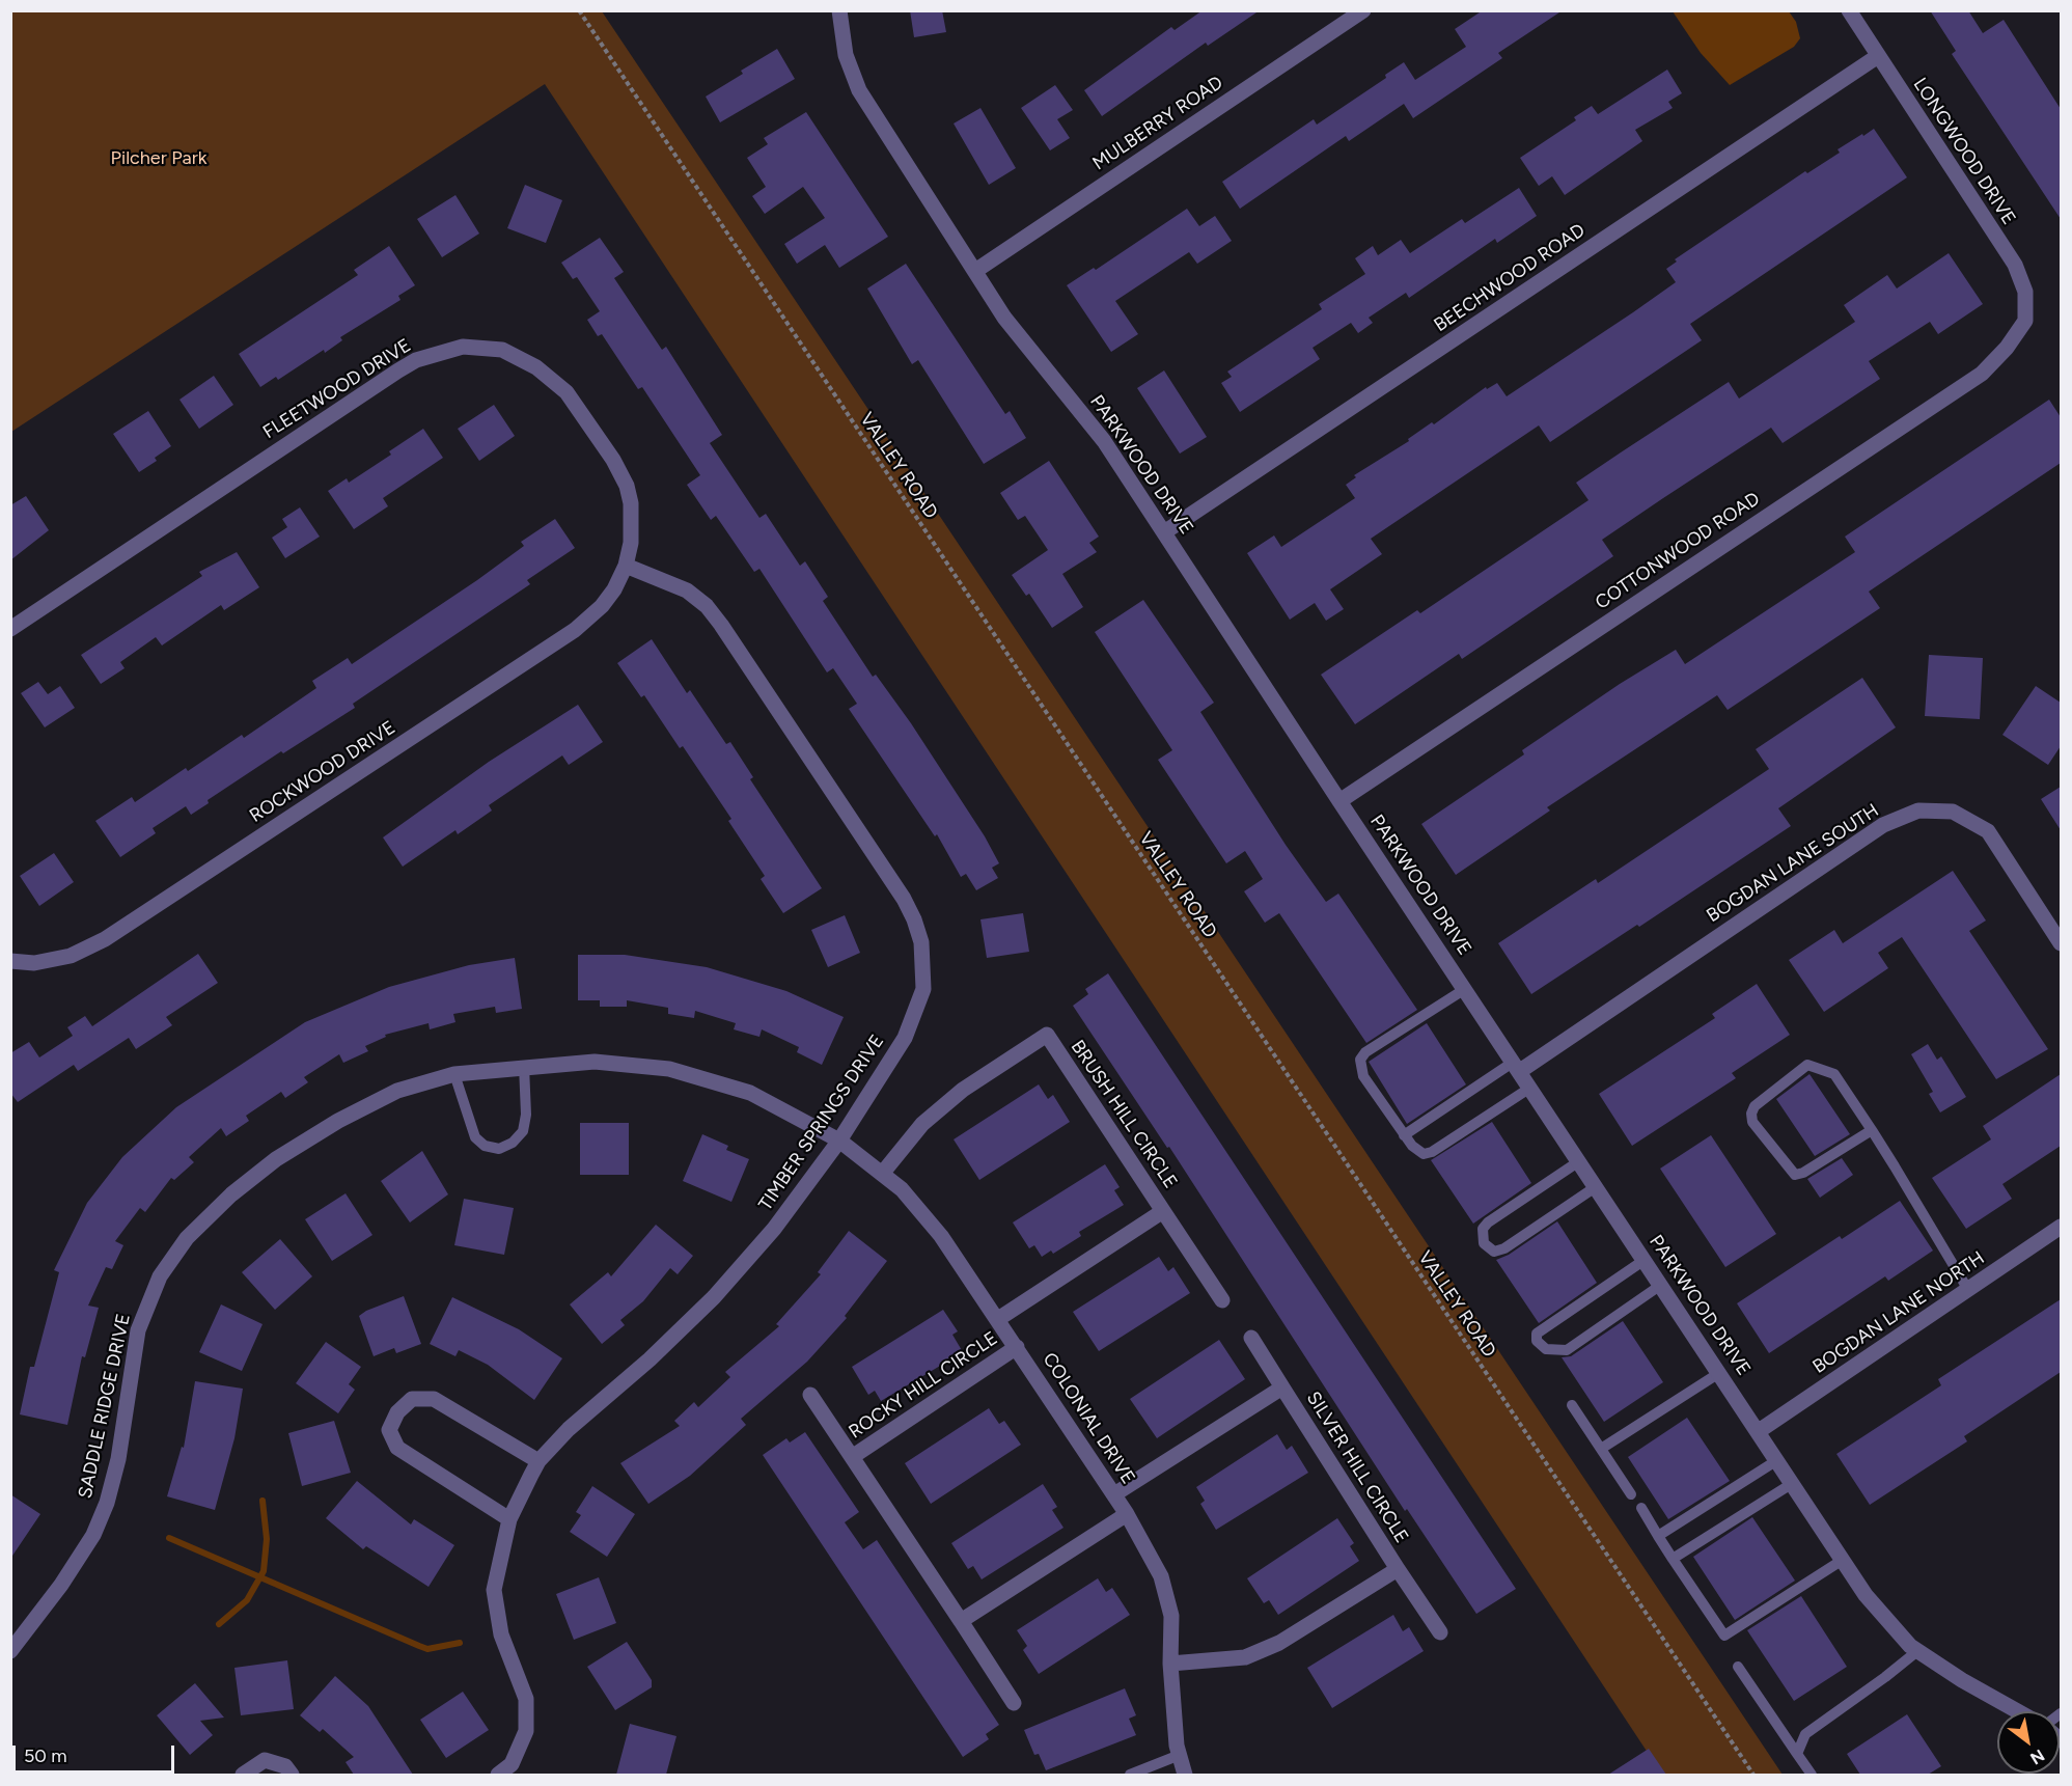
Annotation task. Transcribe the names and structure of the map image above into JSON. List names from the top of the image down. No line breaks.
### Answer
{"streets":{"street":["MULBERRY ROAD","LONGWOOD DRIVE","BEECHWOOD ROAD","FLEETWOOD DRIVE","PARKWOOD DRIVE","COTTONWOOD ROAD","ROCKWOOD DRIVE","BOGDAN LANE SOUTH","BRUSH HILL CIRCLE","TIMBER SPRINGS DRIVE","BOGDAN LANE NORTH","ROCKY HILL CIRCLE","SADDLE RIDGE DRIVE","COLONIAL DRIVE","SILVER HILL CIRCLE"],"path":["VALLEY ROAD"]},"crossings":[["MULBERRY ROAD","PARKWOOD DRIVE"],["LONGWOOD DRIVE","BEECHWOOD ROAD"],["LONGWOOD DRIVE","COTTONWOOD ROAD"],["BEECHWOOD ROAD","PARKWOOD DRIVE"],["FLEETWOOD DRIVE","ROCKWOOD DRIVE"],["FLEETWOOD DRIVE","TIMBER SPRINGS DRIVE"],["PARKWOOD DRIVE","COTTONWOOD ROAD"],["PARKWOOD DRIVE","BOGDAN LANE SOUTH"],["PARKWOOD DRIVE","BOGDAN LANE NORTH"],["ROCKWOOD DRIVE","TIMBER SPRINGS DRIVE"],["BRUSH HILL CIRCLE","COLONIAL DRIVE"],["TIMBER SPRINGS DRIVE","SADDLE RIDGE DRIVE"],["TIMBER SPRINGS DRIVE","COLONIAL DRIVE"],["ROCKY HILL CIRCLE","COLONIAL DRIVE"],["SADDLE RIDGE DRIVE","COLONIAL DRIVE"],["COLONIAL DRIVE","SILVER HILL CIRCLE"]],"parks":["Pilcher Park"],"scale_bar":"50 m","north":"bottom right"}
